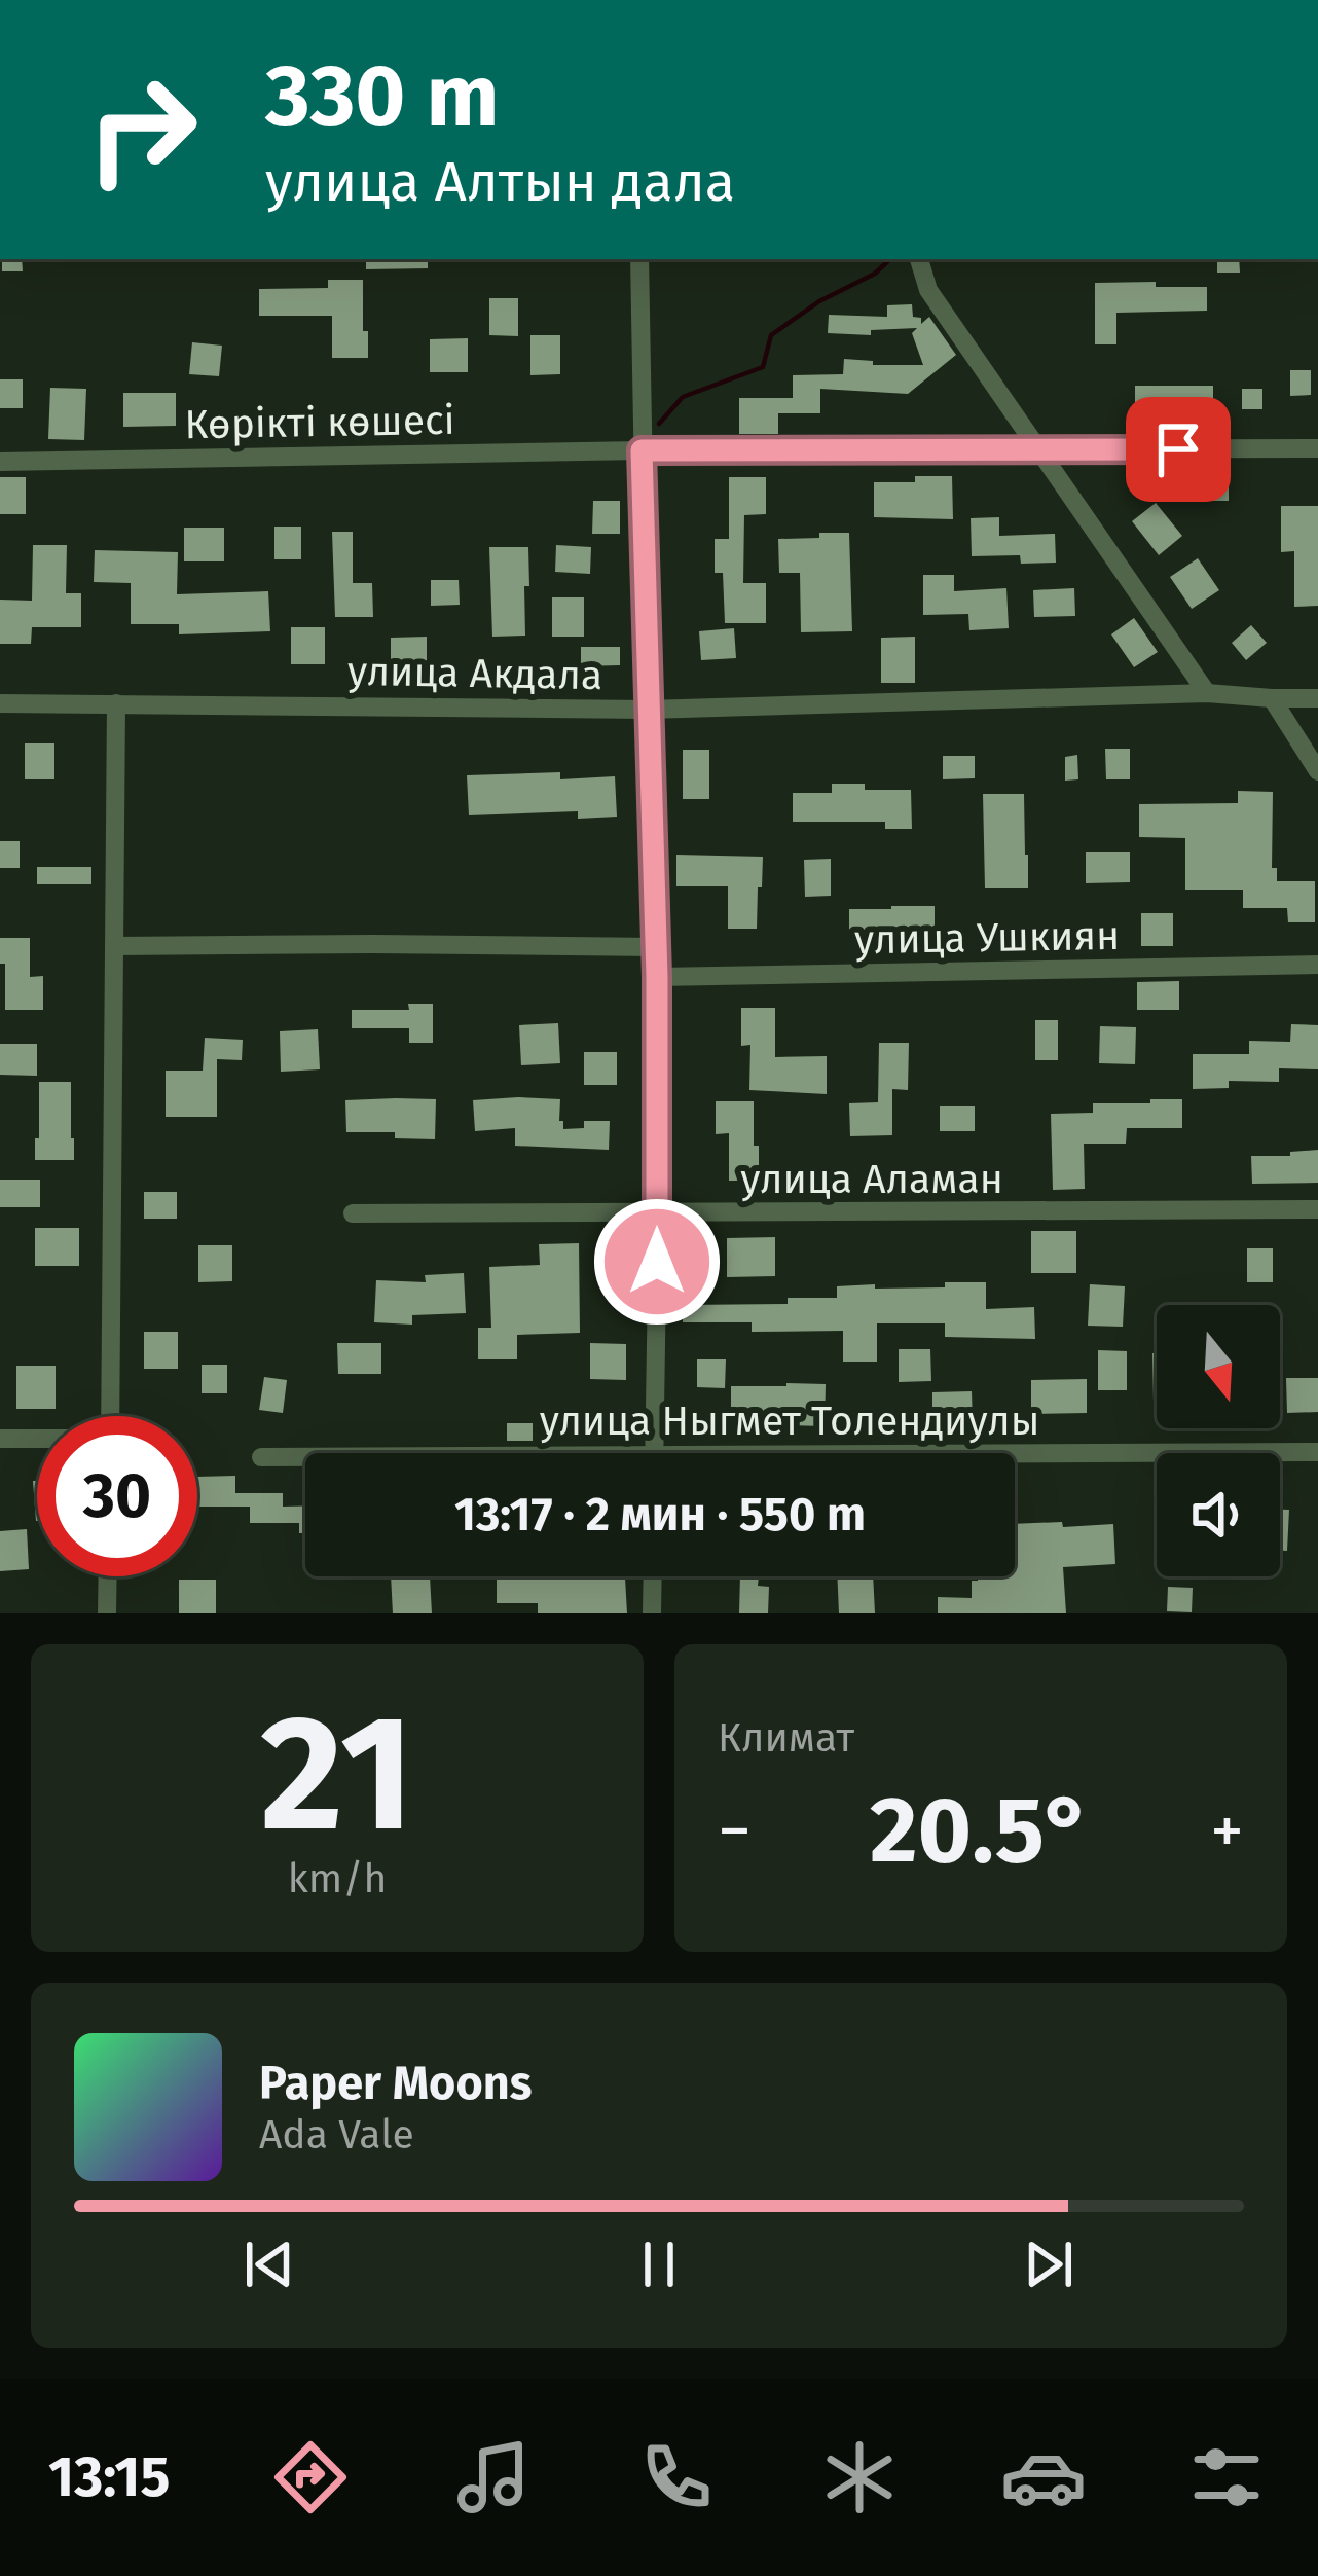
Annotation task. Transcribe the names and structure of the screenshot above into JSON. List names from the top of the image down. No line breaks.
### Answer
{"streets":{"street":["Көрікті көшесі","улица Акдала","улица Ушкиян","улица Аламан","улица Ныгмет Толендиулы"]},"north":"bottom","page":{"turn":["330 m","улица Алтын дала"],"limit":"30","trip":"13:17 · 2 мин · 550 m","tile":[["21","km/h"],"Климат"],"heat":["−","20.5°","+"],"song":["Paper Moons","Ada Vale"],"tabs":"13:15"}}
